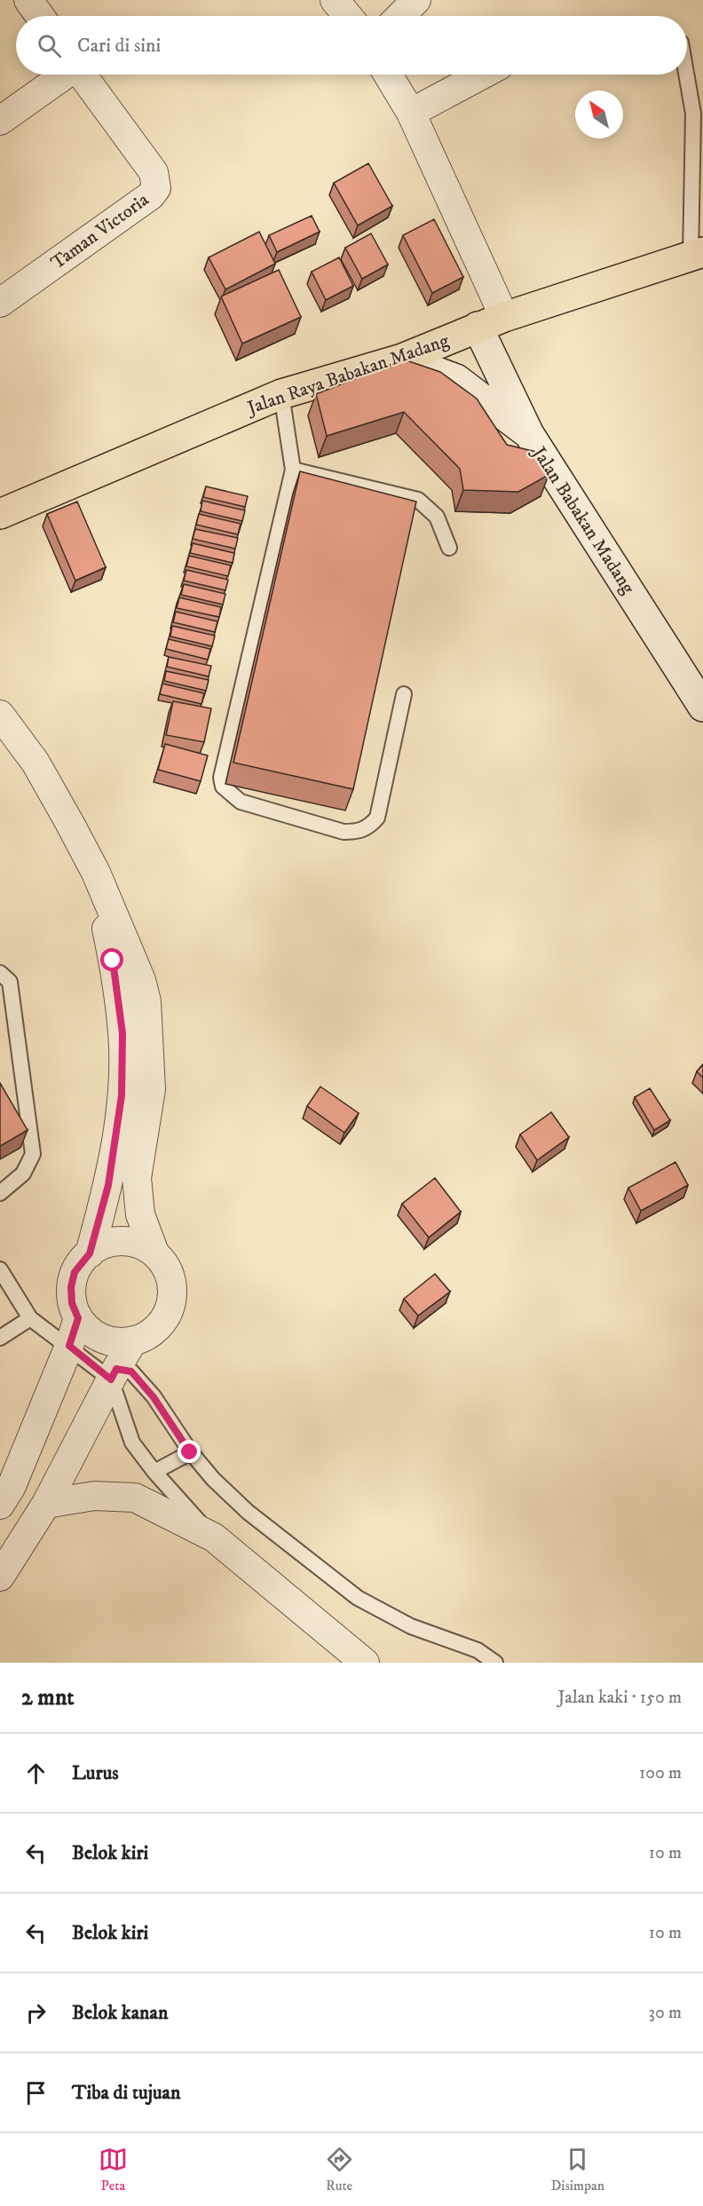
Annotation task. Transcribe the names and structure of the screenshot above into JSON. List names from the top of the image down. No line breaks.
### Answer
{"streets":{"main road":["Jalan Raya Babakan Madang","Jalan Babakan Madang"],"street":["Taman Victoria"]},"crossings":[["Jalan Raya Babakan Madang","Jalan Babakan Madang"]],"north":"top left","page":{"search":"Cari di sini","heading":["2 mnt","Jalan kaki · 150 m"],"list":[["Lurus","100 m"],["Belok kiri","10 m"],["Belok kiri","10 m"],["Belok kanan","30 m"],"Tiba di tujuan"],"nav":["Peta","Rute","Disimpan"]}}
